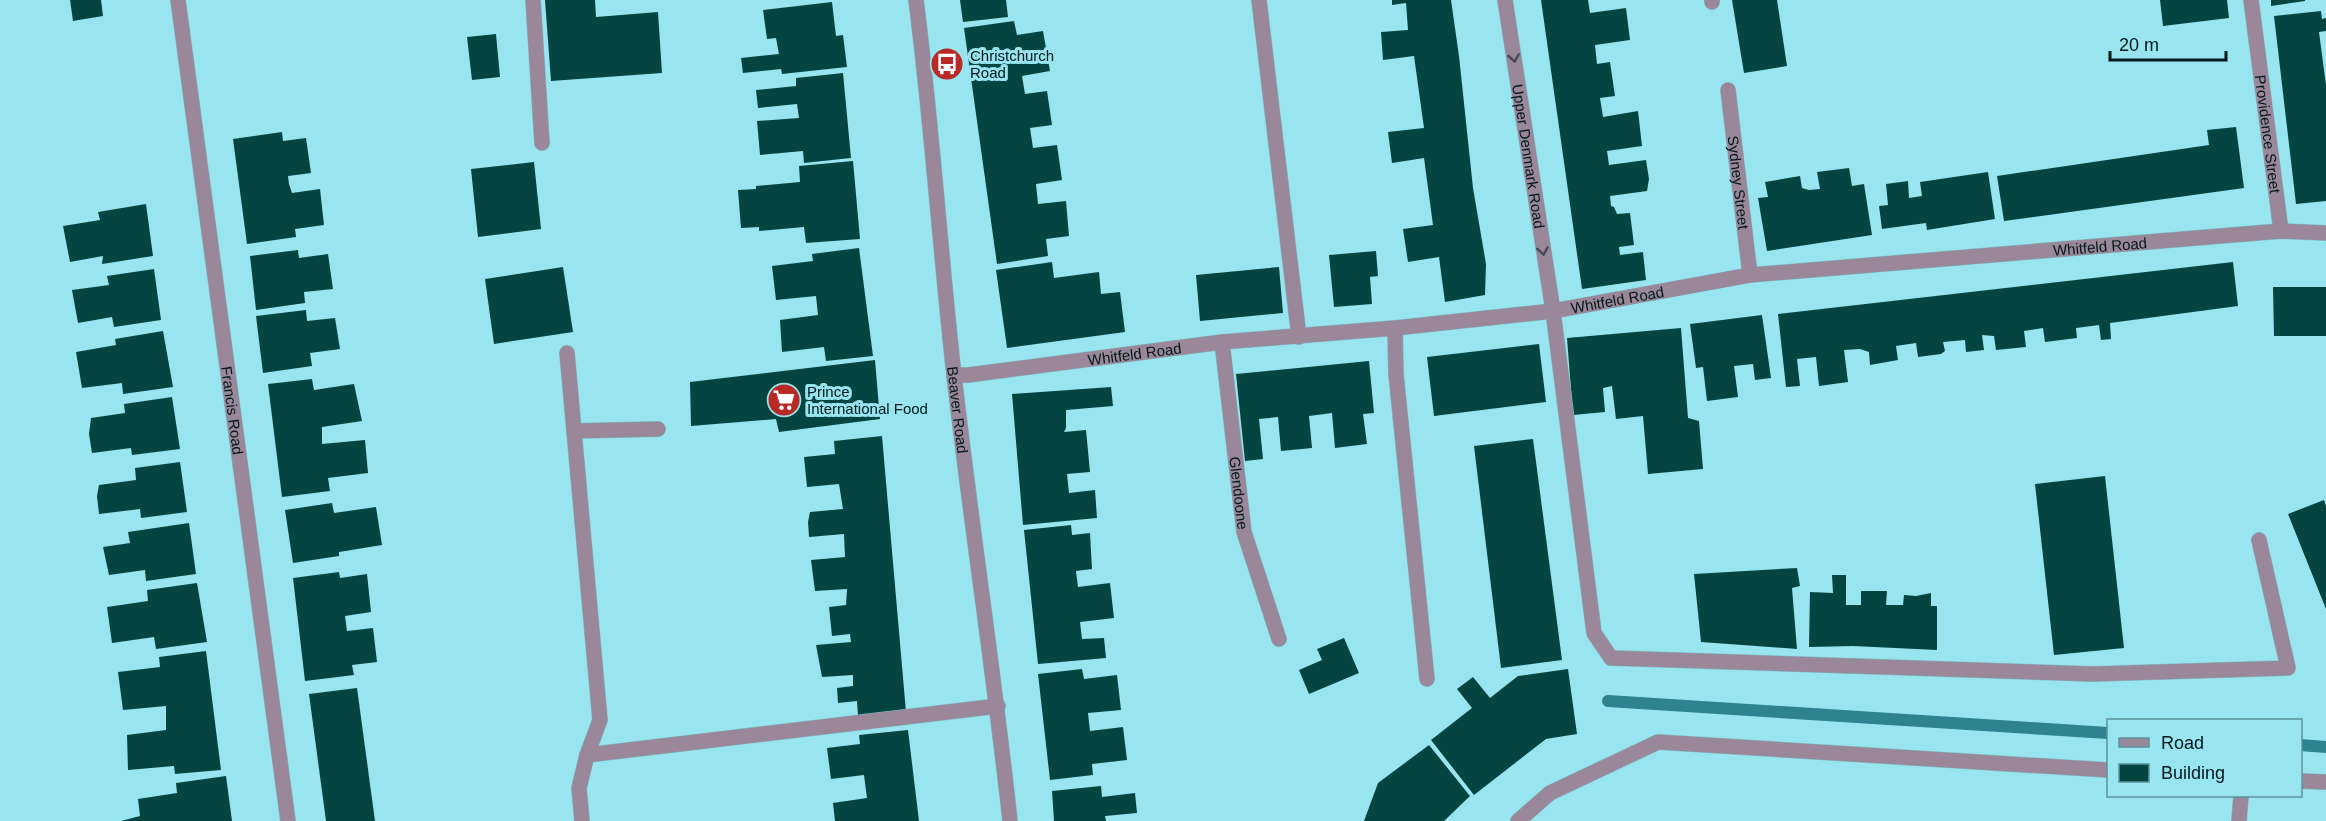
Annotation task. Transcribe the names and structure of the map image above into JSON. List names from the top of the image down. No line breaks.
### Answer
{"streets":{"street":["Providence Street","Upper Denmark Road","Sydney Street","Whitfeld Road","Francis Road","Beaver Road","Glendoone"]},"crossings":[["Providence Street","Whitfeld Road"],["Upper Denmark Road","Whitfeld Road"],["Sydney Street","Whitfeld Road"],["Whitfeld Road","Beaver Road"],["Whitfeld Road","Glendoone"]],"places":{"bus stop":["Christchurch Road"],"supermarket":["Prince International Food"]},"legend":["Road","Building"],"scale_bar":"20 m"}
